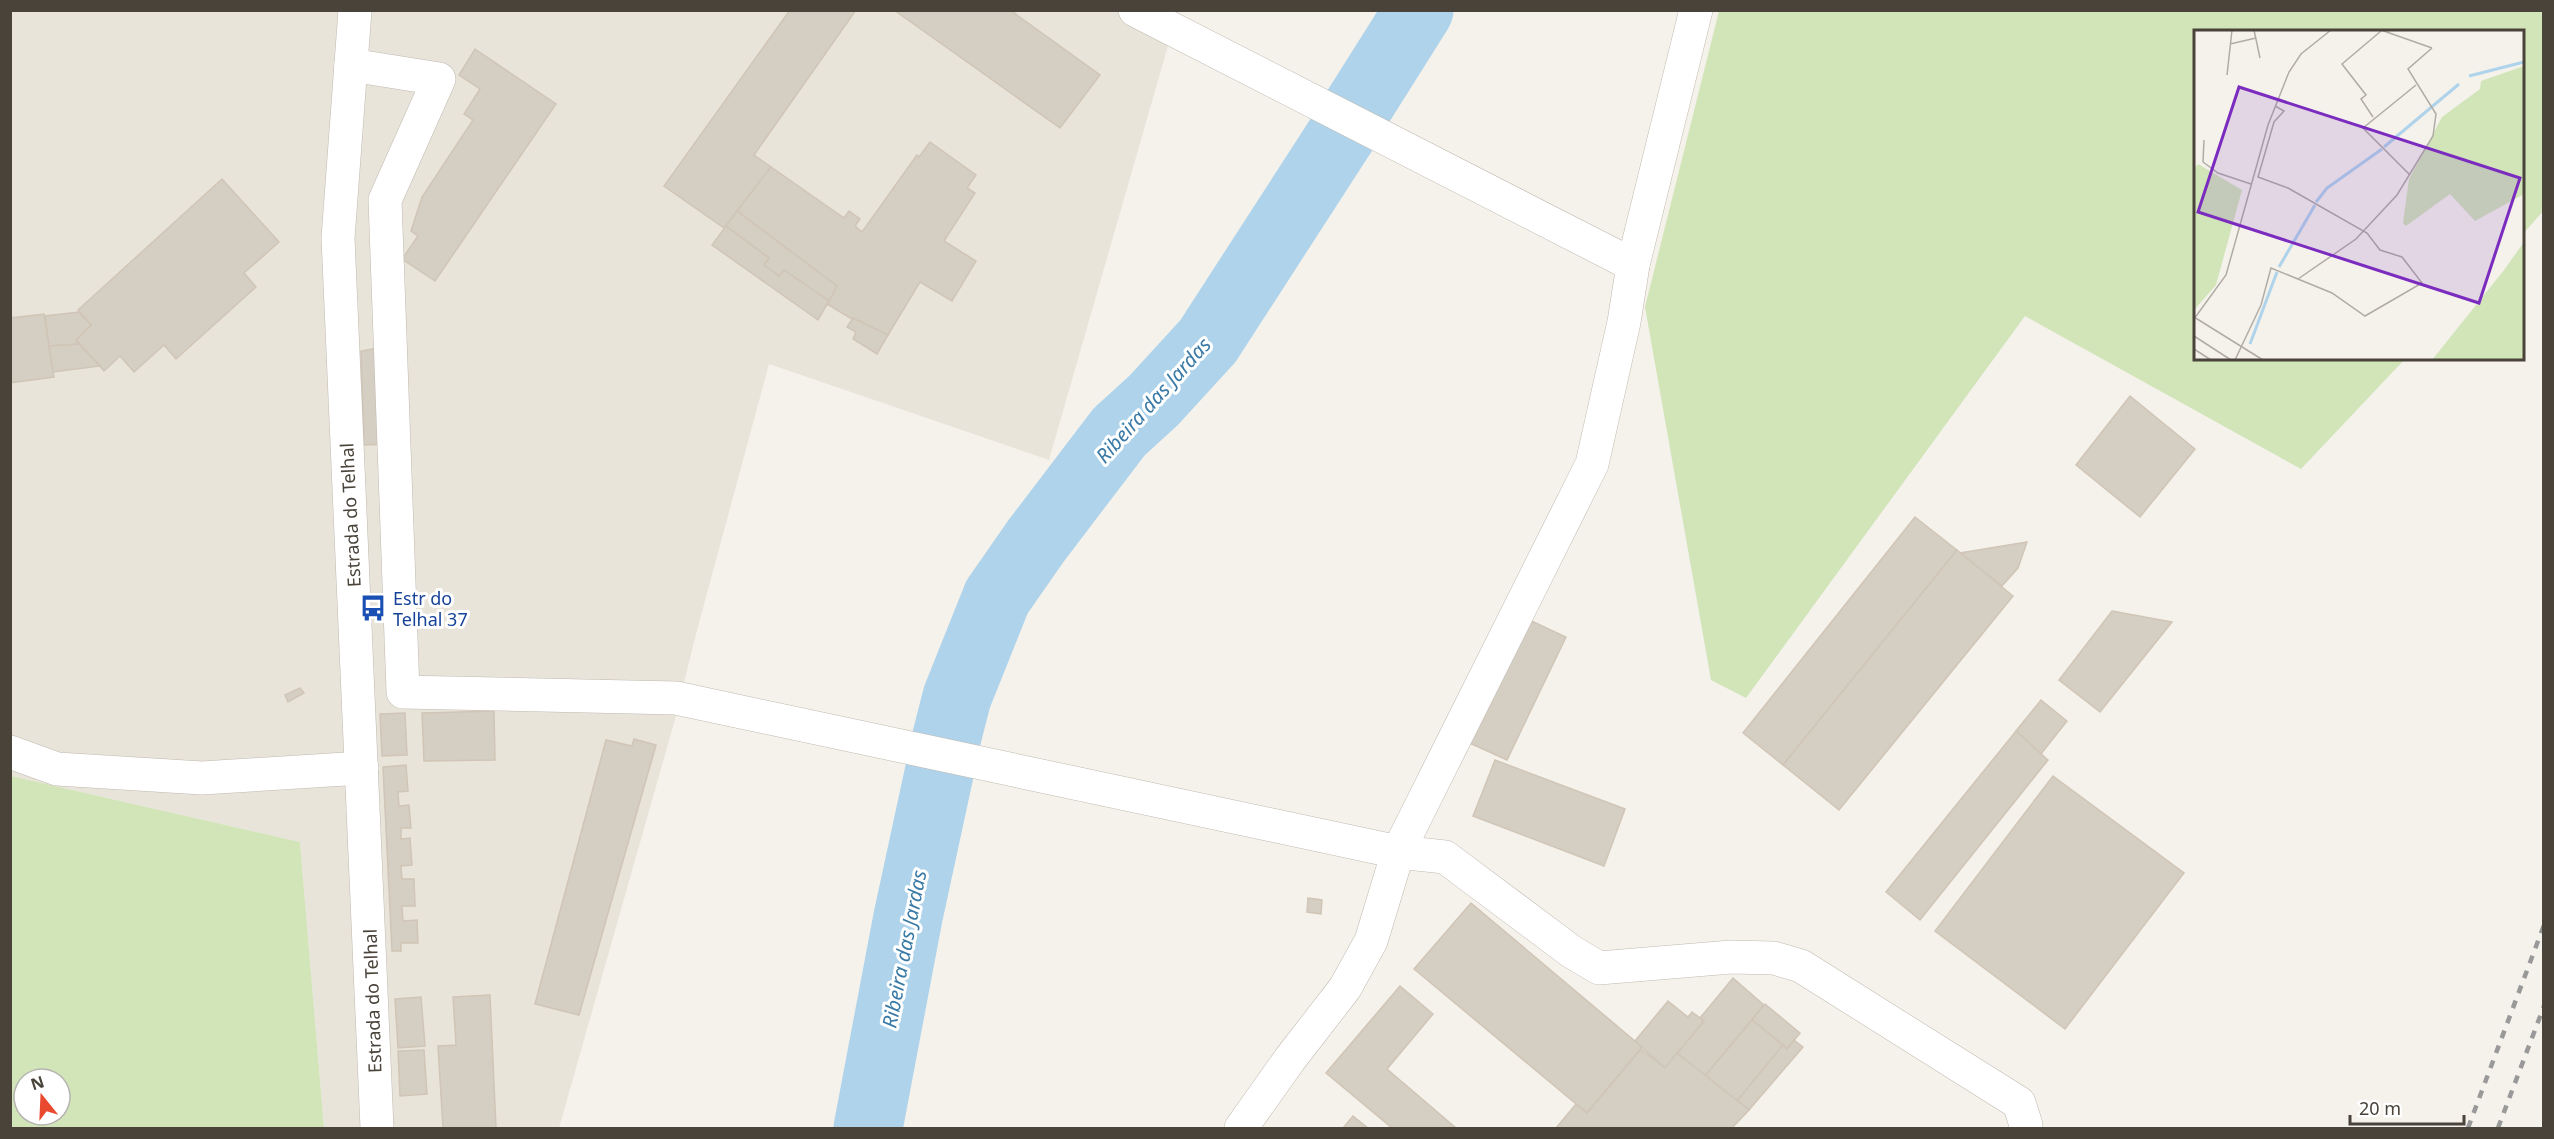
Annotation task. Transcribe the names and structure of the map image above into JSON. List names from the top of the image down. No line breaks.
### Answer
{"streets":{"street":["Estrada do Telhal"]},"water":["Ribeira das Jardas"],"places":{"bus stop":["Estr do Telhal 37"]},"scale_bar":"20 m","north":"top"}
